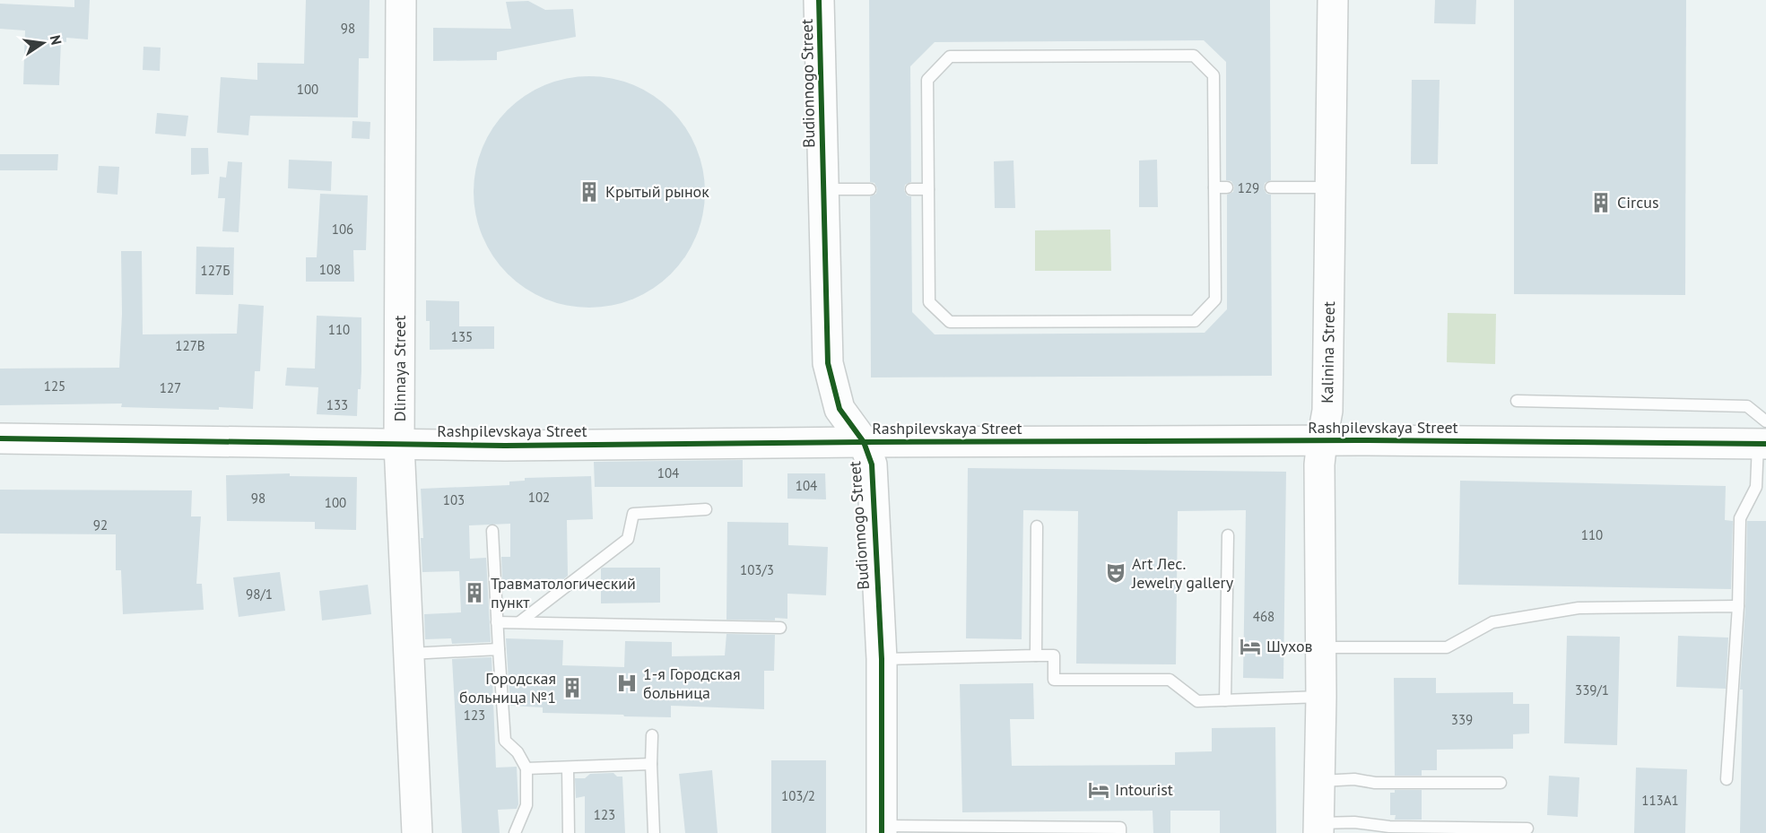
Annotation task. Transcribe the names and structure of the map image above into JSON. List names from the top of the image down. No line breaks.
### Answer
{"streets":{"street":["Budionnogo Street","Kalinina Street","Dlinnaya Street","Rashpilevskaya Street"]},"crossings":[["Budionnogo Street","Rashpilevskaya Street"],["Kalinina Street","Rashpilevskaya Street"],["Dlinnaya Street","Rashpilevskaya Street"]],"places":{"building":["Крытый рынок","Circus","Травматологический пункт","Городская больница №1"],"theatre":["Art Лес. Jewelry gallery"],"hotel":["Шухов","Intourist"],"hospital":["1-я Городская больница"]},"house_numbers":["98","100","129","106","108","127Б","110","135","127В","125","127","133","104","104","102","98","103","100","92","110","103/3","98/1","468","339/1","123","339","103/2","113А1","123"],"north":"right"}
